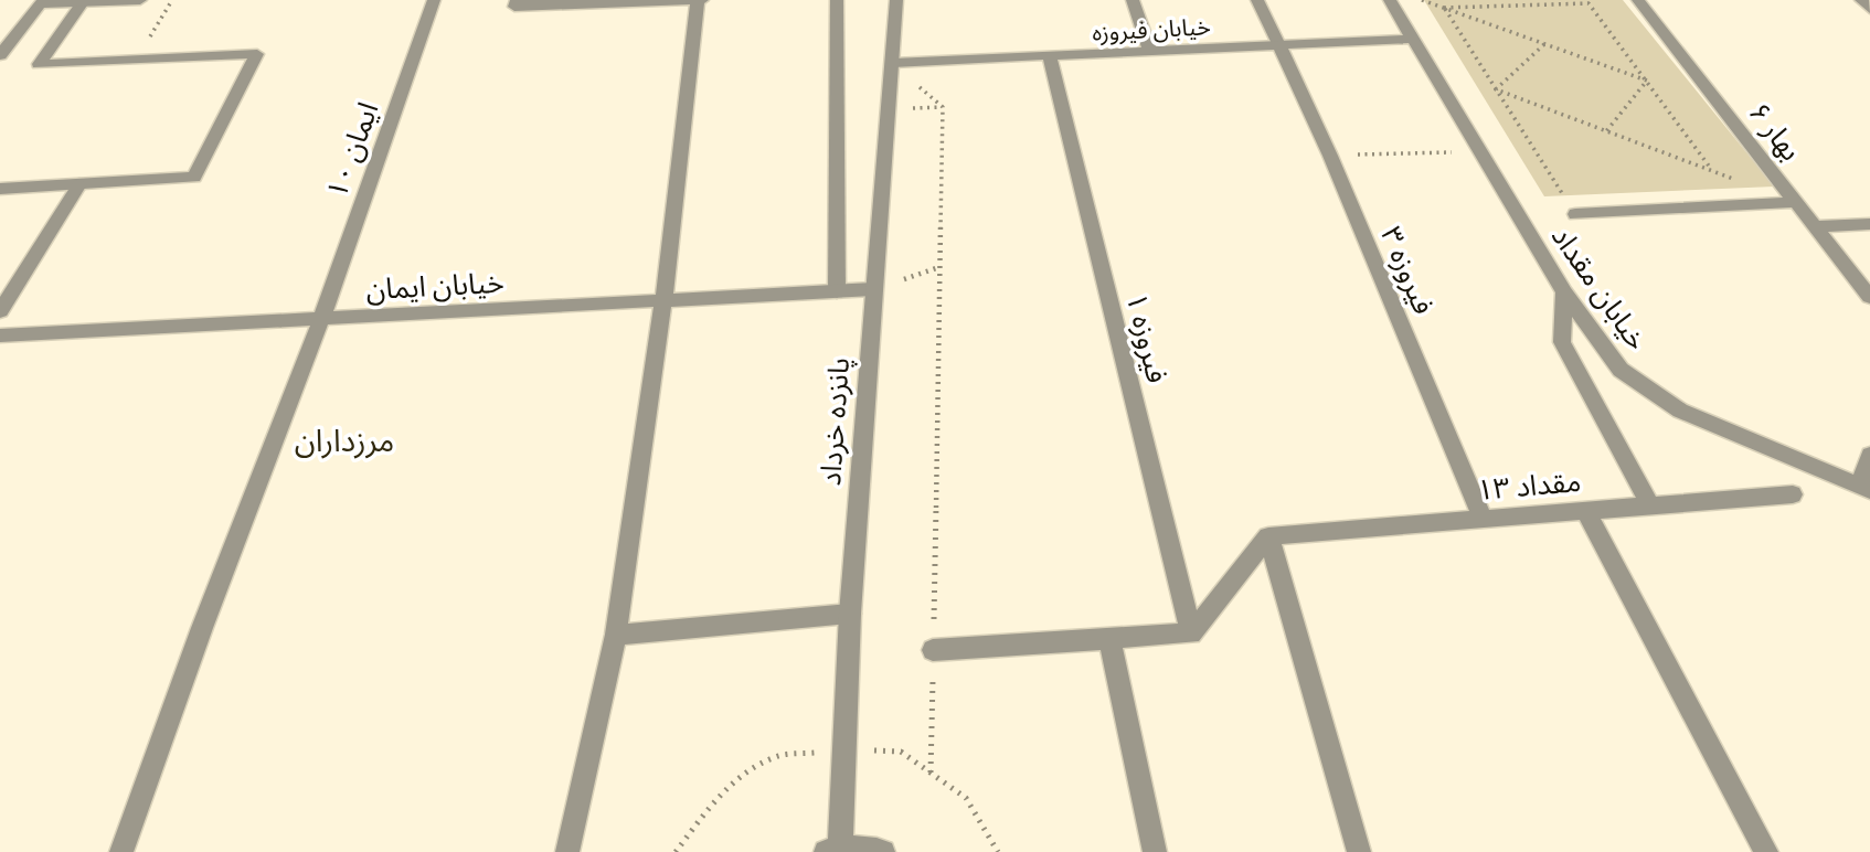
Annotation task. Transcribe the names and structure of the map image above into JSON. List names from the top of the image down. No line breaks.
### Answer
{"streets":{"street":["خیابان فیروزه","بهار ۶","ایمان ۱۰","فیروزه ۳","خیابان ایمان","خیابان مقداد","فیروزه ۱","پانزده خرداد","مقداد ۱۳"]},"crossings":[["خیابان فیروزه","فیروزه ۳"],["خیابان فیروزه","خیابان مقداد"],["خیابان فیروزه","فیروزه ۱"],["خیابان فیروزه","پانزده خرداد"],["ایمان ۱۰","خیابان ایمان"],["فیروزه ۳","مقداد ۱۳"],["خیابان ایمان","پانزده خرداد"]],"districts":["مرزداران"]}
